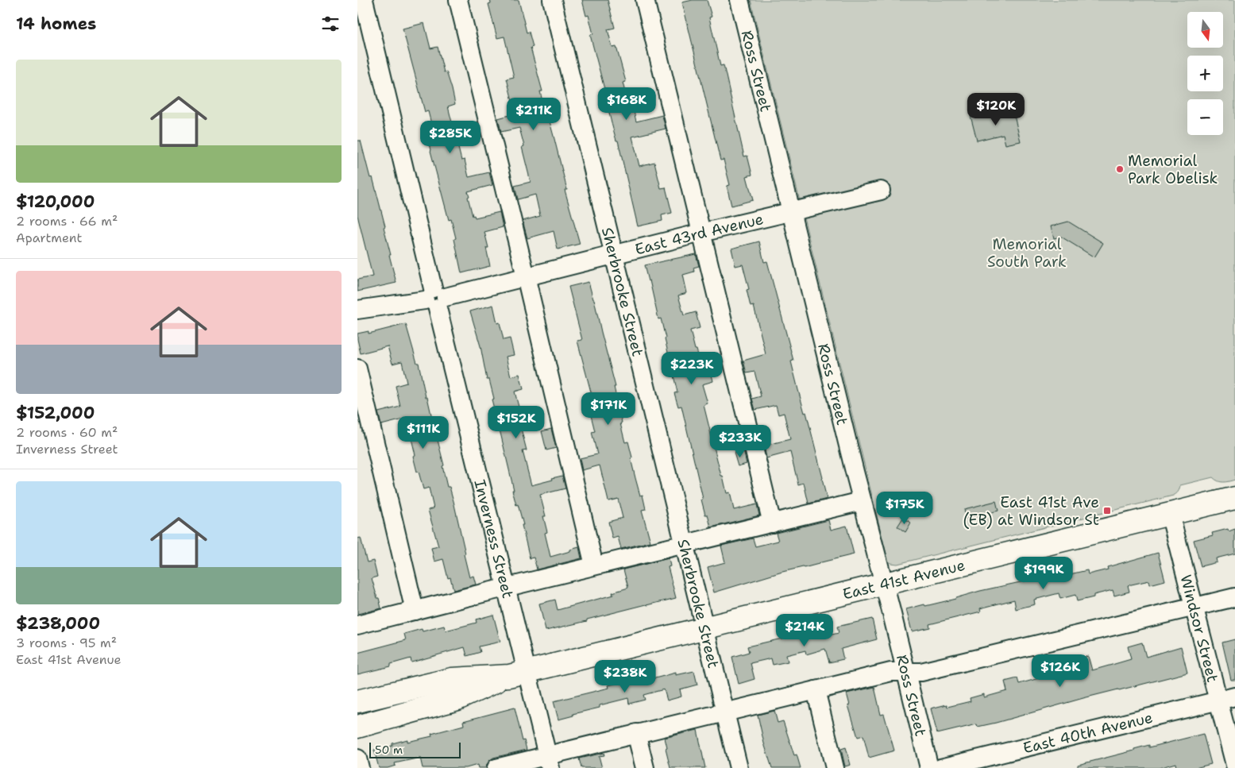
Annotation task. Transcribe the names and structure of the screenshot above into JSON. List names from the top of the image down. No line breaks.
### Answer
{"streets":{"main road":["East 41st Avenue"],"street":["Ross Street","East 43rd Avenue","Sherbrooke Street","Inverness Street","Windsor Street","East 40th Avenue"]},"crossings":[["Ross Street","East 43rd Avenue"],["Ross Street","East 41st Avenue"],["East 43rd Avenue","Sherbrooke Street"],["East 43rd Avenue","Inverness Street"],["Sherbrooke Street","East 41st Avenue"],["Inverness Street","East 41st Avenue"],["East 41st Avenue","Windsor Street"],["Windsor Street","East 40th Avenue"]],"parks":["Memorial South Park"],"places":{"other":["Memorial Park Obelisk"],"transit":["East 41st Ave (EB) at Windsor St"]},"scale_bar":"50 m","north":"bottom","page":{"heading":"14 homes","map_buttons":["+","−"],"list":[{"name":"$120,000","note":"2 rooms · 66 m² · Apartment"},{"name":"$152,000","note":"2 rooms · 60 m² · Inverness Street"},{"name":"$238,000","note":"3 rooms · 95 m² · East 41st Avenue"}],"price":["$168K","$120K","$211K","$285K","$223K","$171K","$152K","$111K","$233K","$175K","$199K","$214K","$126K","$238K"],"scale":"50 m"}}
